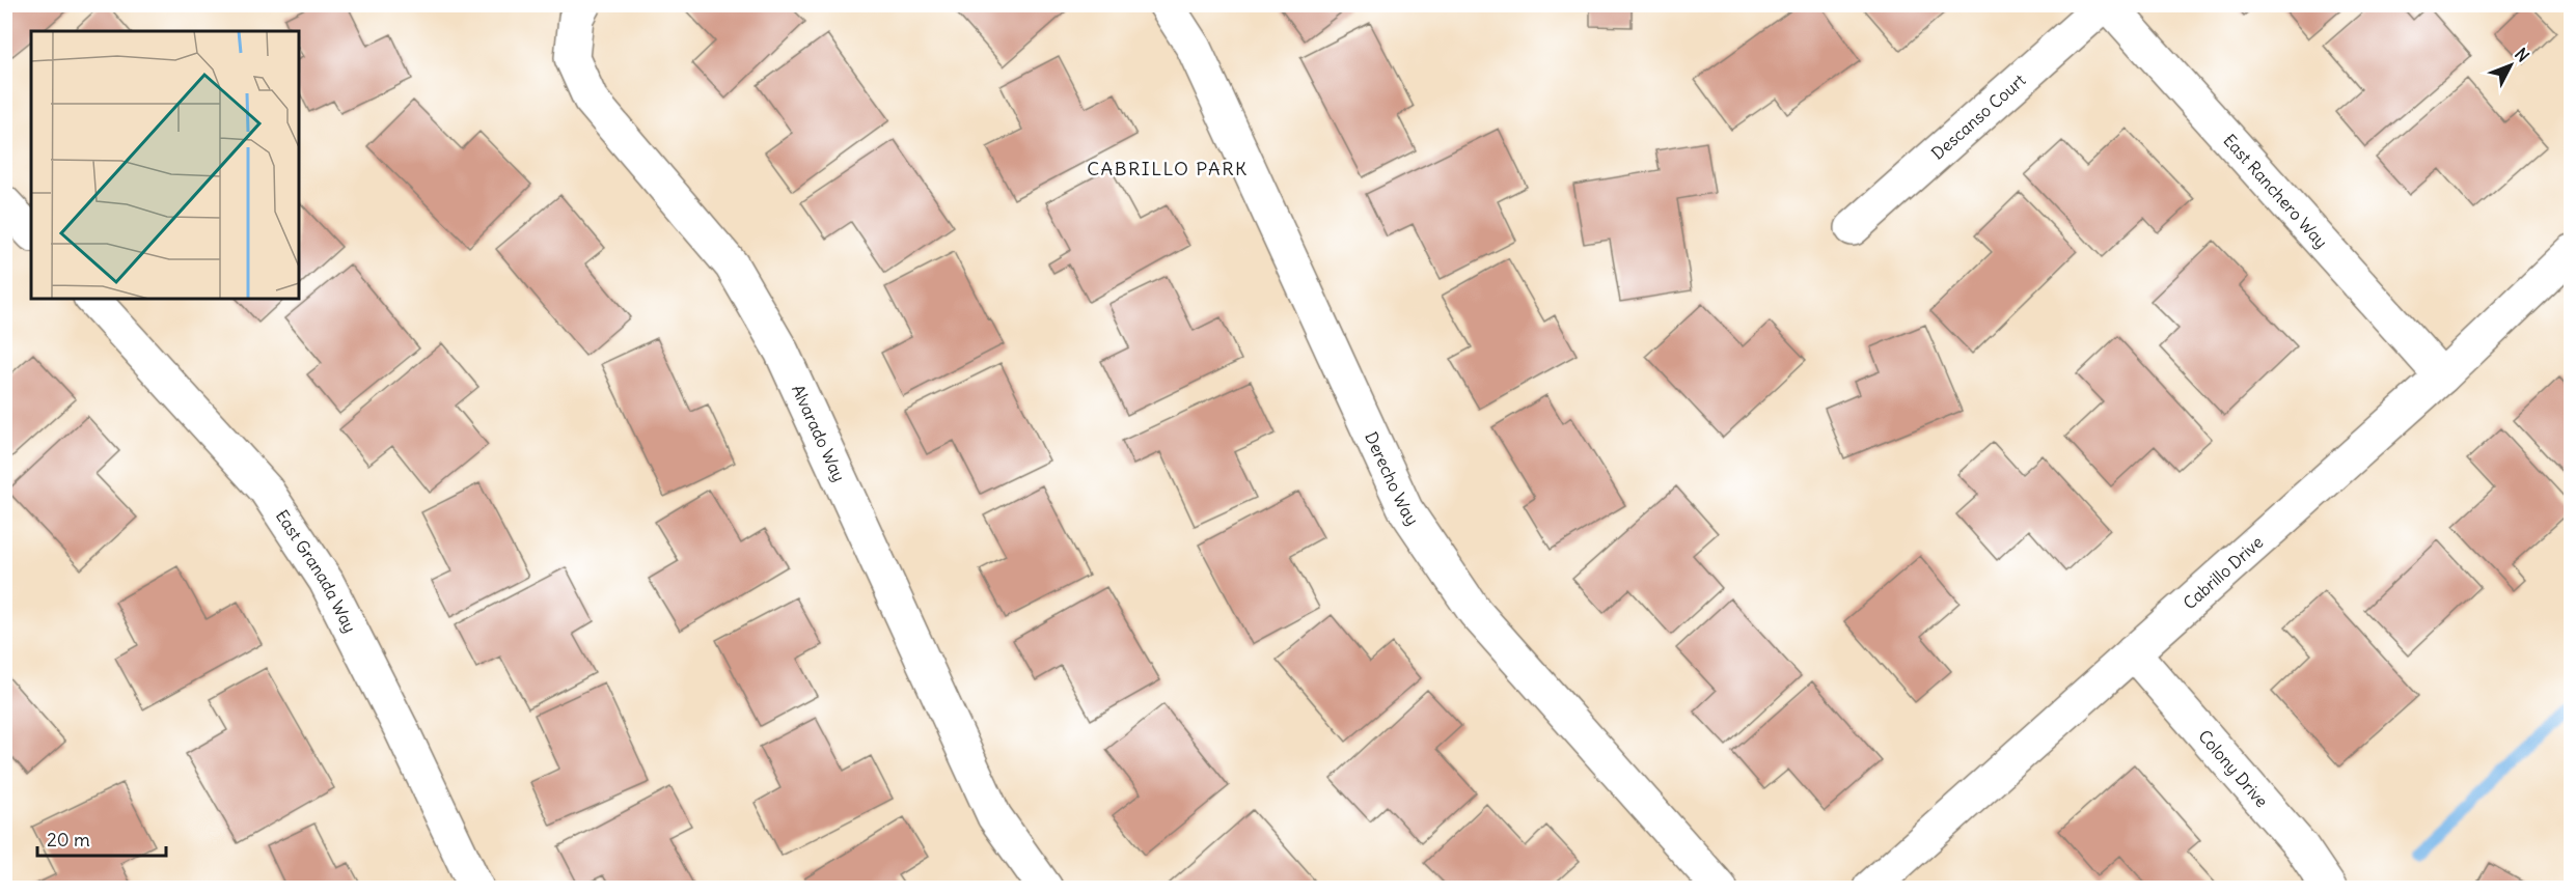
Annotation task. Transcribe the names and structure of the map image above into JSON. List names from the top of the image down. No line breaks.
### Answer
{"streets":{"street":["Descanso Court","East Ranchero Way","Alvarado Way","Derecho Way","East Granada Way","Cabrillo Drive","Colony Drive"]},"crossings":[["Descanso Court","East Ranchero Way"],["East Ranchero Way","Cabrillo Drive"],["Cabrillo Drive","Colony Drive"]],"districts":["CABRILLO PARK"],"scale_bar":"20 m","north":"top right"}
